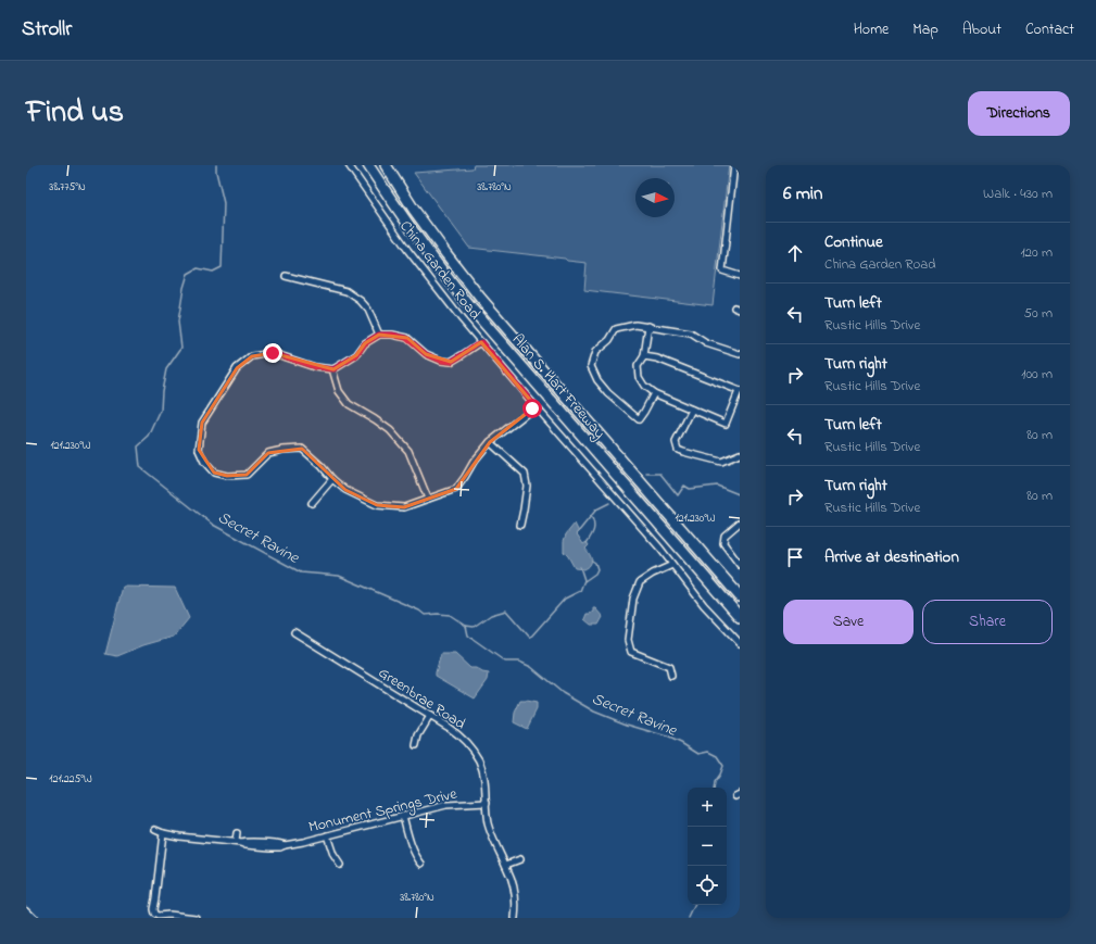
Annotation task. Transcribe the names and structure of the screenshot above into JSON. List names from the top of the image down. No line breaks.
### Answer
{"streets":{"highway":["Alan S. Hart Freeway"],"street":["China Garden Road","Greenbrae Road","Monument Springs Drive"]},"crossings":[["Greenbrae Road","Monument Springs Drive"]],"water":["Secret Ravine"],"north":"right","page":{"header":"Strollr","nav":["Home","Map","About","Contact"],"title":"Find us","buttons":["Directions",["Save","Share"]],"heading":["6 min","Walk · 430 m"],"list":[["Continue","China Garden Road","120 m"],["Turn left","Rustic Hills Drive","50 m"],["Turn right","Rustic Hills Drive","100 m"],["Turn left","Rustic Hills Drive","80 m"],["Turn right","Rustic Hills Drive","80 m"],"Arrive at destination"],"map_buttons":["+","−"]},"coordinates":["38.775°N","38.780°N","121.230°W","121.225°W"]}
